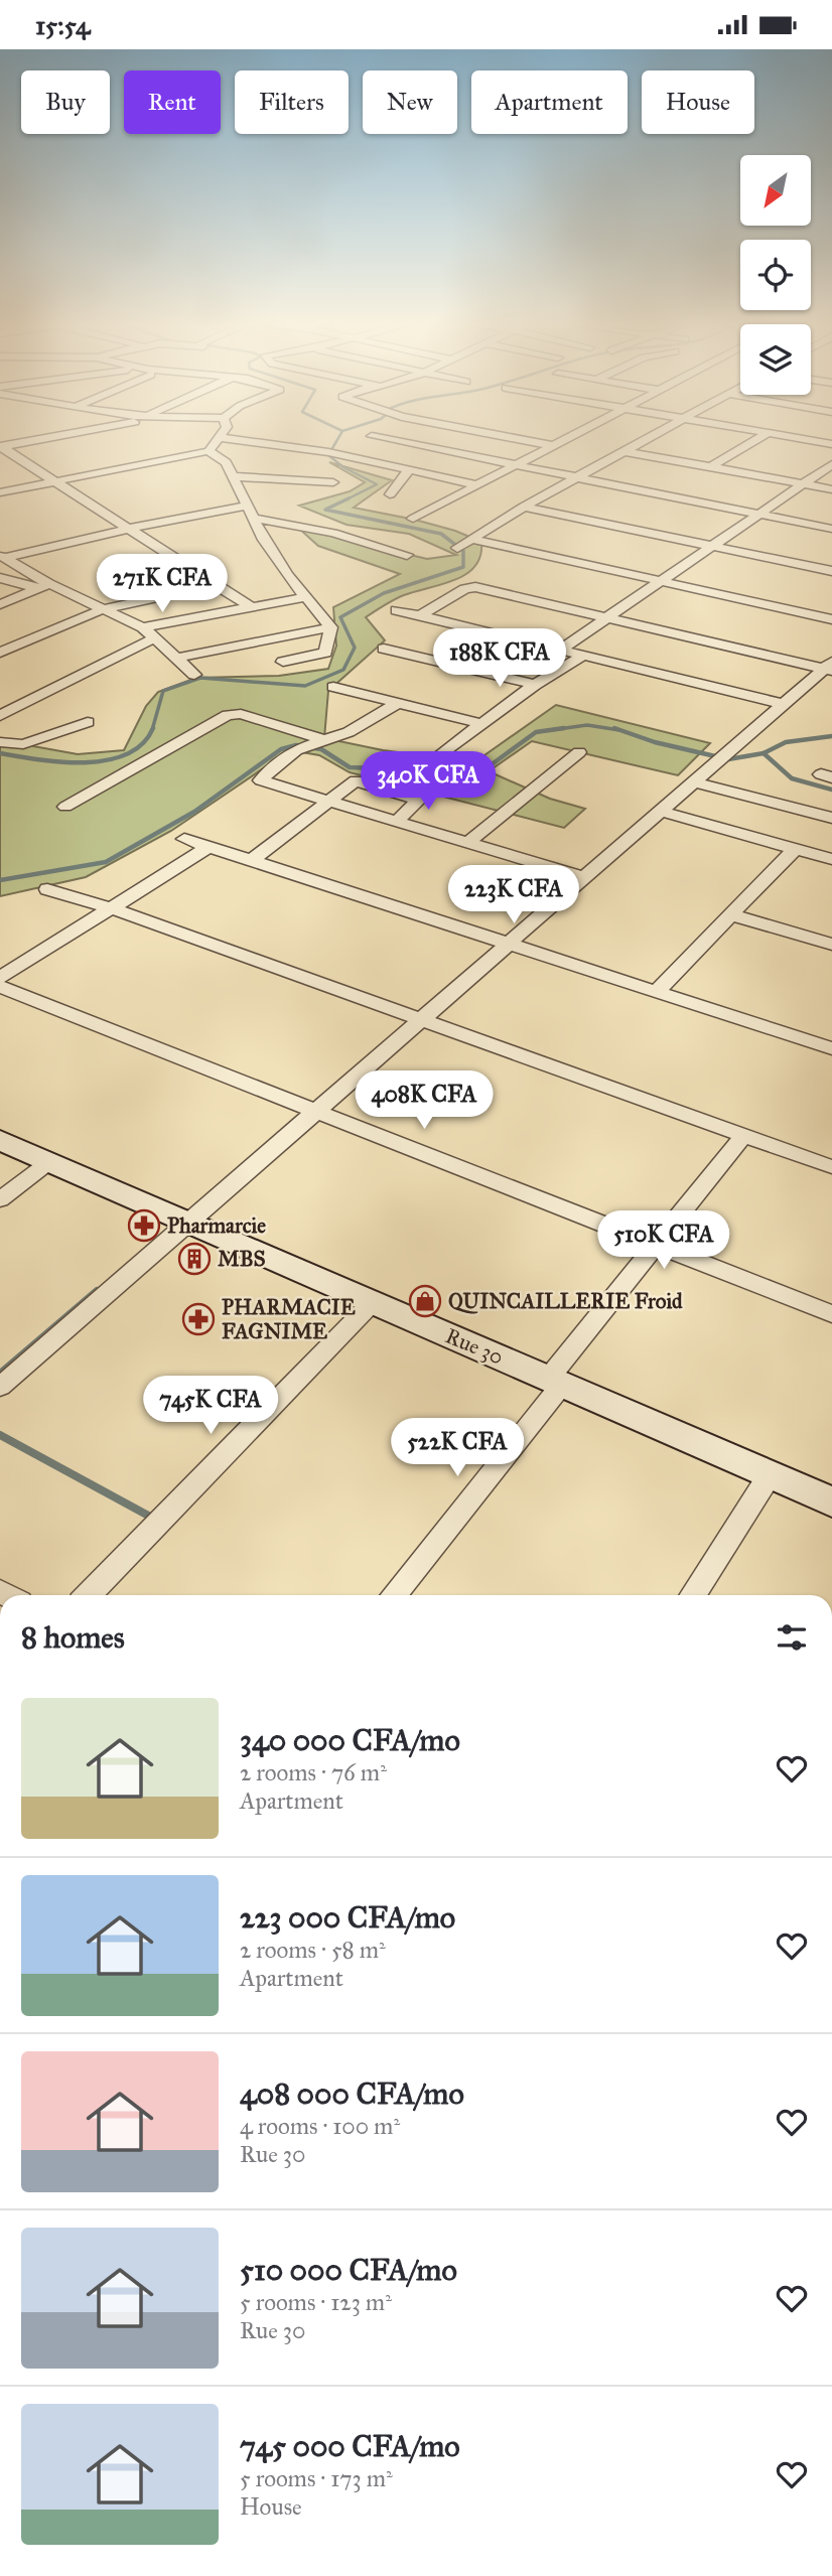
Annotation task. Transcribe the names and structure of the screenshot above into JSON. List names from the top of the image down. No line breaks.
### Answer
{"streets":{"main road":["Rue 30"]},"places":{"pharmacy":["Pharmarcie","PHARMACIE FAGNIME"],"building":["MBS"],"shop":["QUINCAILLERIE Froid"]},"north":"bottom left","page":{"status":"15:54","chip":["Buy","Rent","Filters","New","Apartment","House"],"price":["271K CFA","188K CFA","340K CFA","223K CFA","408K CFA","510K CFA","745K CFA","522K CFA"],"heading":"8 homes","list":[{"name":"340 000 CFA/mo","note":"2 rooms · 76 m² · Apartment"},{"name":"223 000 CFA/mo","note":"2 rooms · 58 m² · Apartment"},{"name":"408 000 CFA/mo","note":"4 rooms · 100 m² · Rue 30"},{"name":"510 000 CFA/mo","note":"5 rooms · 123 m² · Rue 30"},{"name":"745 000 CFA/mo","note":"5 rooms · 173 m² · House"}]}}
